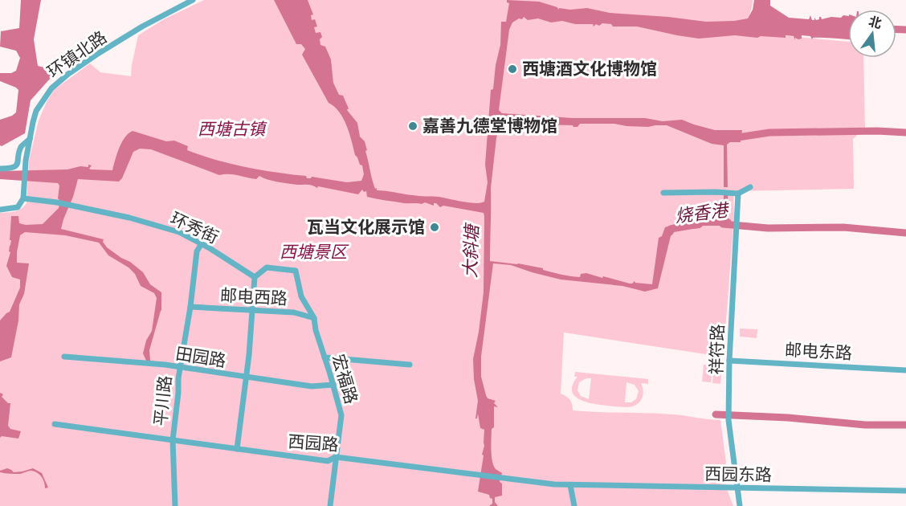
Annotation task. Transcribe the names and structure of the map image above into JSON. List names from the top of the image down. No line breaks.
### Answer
{"streets":{"street":["环镇北路","环秀街","邮电西路","祥符路","邮电东路","田园路","宏福路","平川路","西园路","西园东路"]},"crossings":[["环镇北路","环秀街"],["环秀街","平川路"],["邮电西路","宏福路"],["邮电西路","平川路"],["祥符路","邮电东路"],["祥符路","西园东路"],["田园路","宏福路"],["田园路","平川路"],["宏福路","西园路"],["平川路","西园路"],["西园路","西园东路"]],"water":["烧香港","大斜塘"],"parks":["西塘古镇","西塘景区"],"places":["西塘酒文化博物馆","嘉善九德堂博物馆","瓦当文化展示馆"],"north":"top"}
